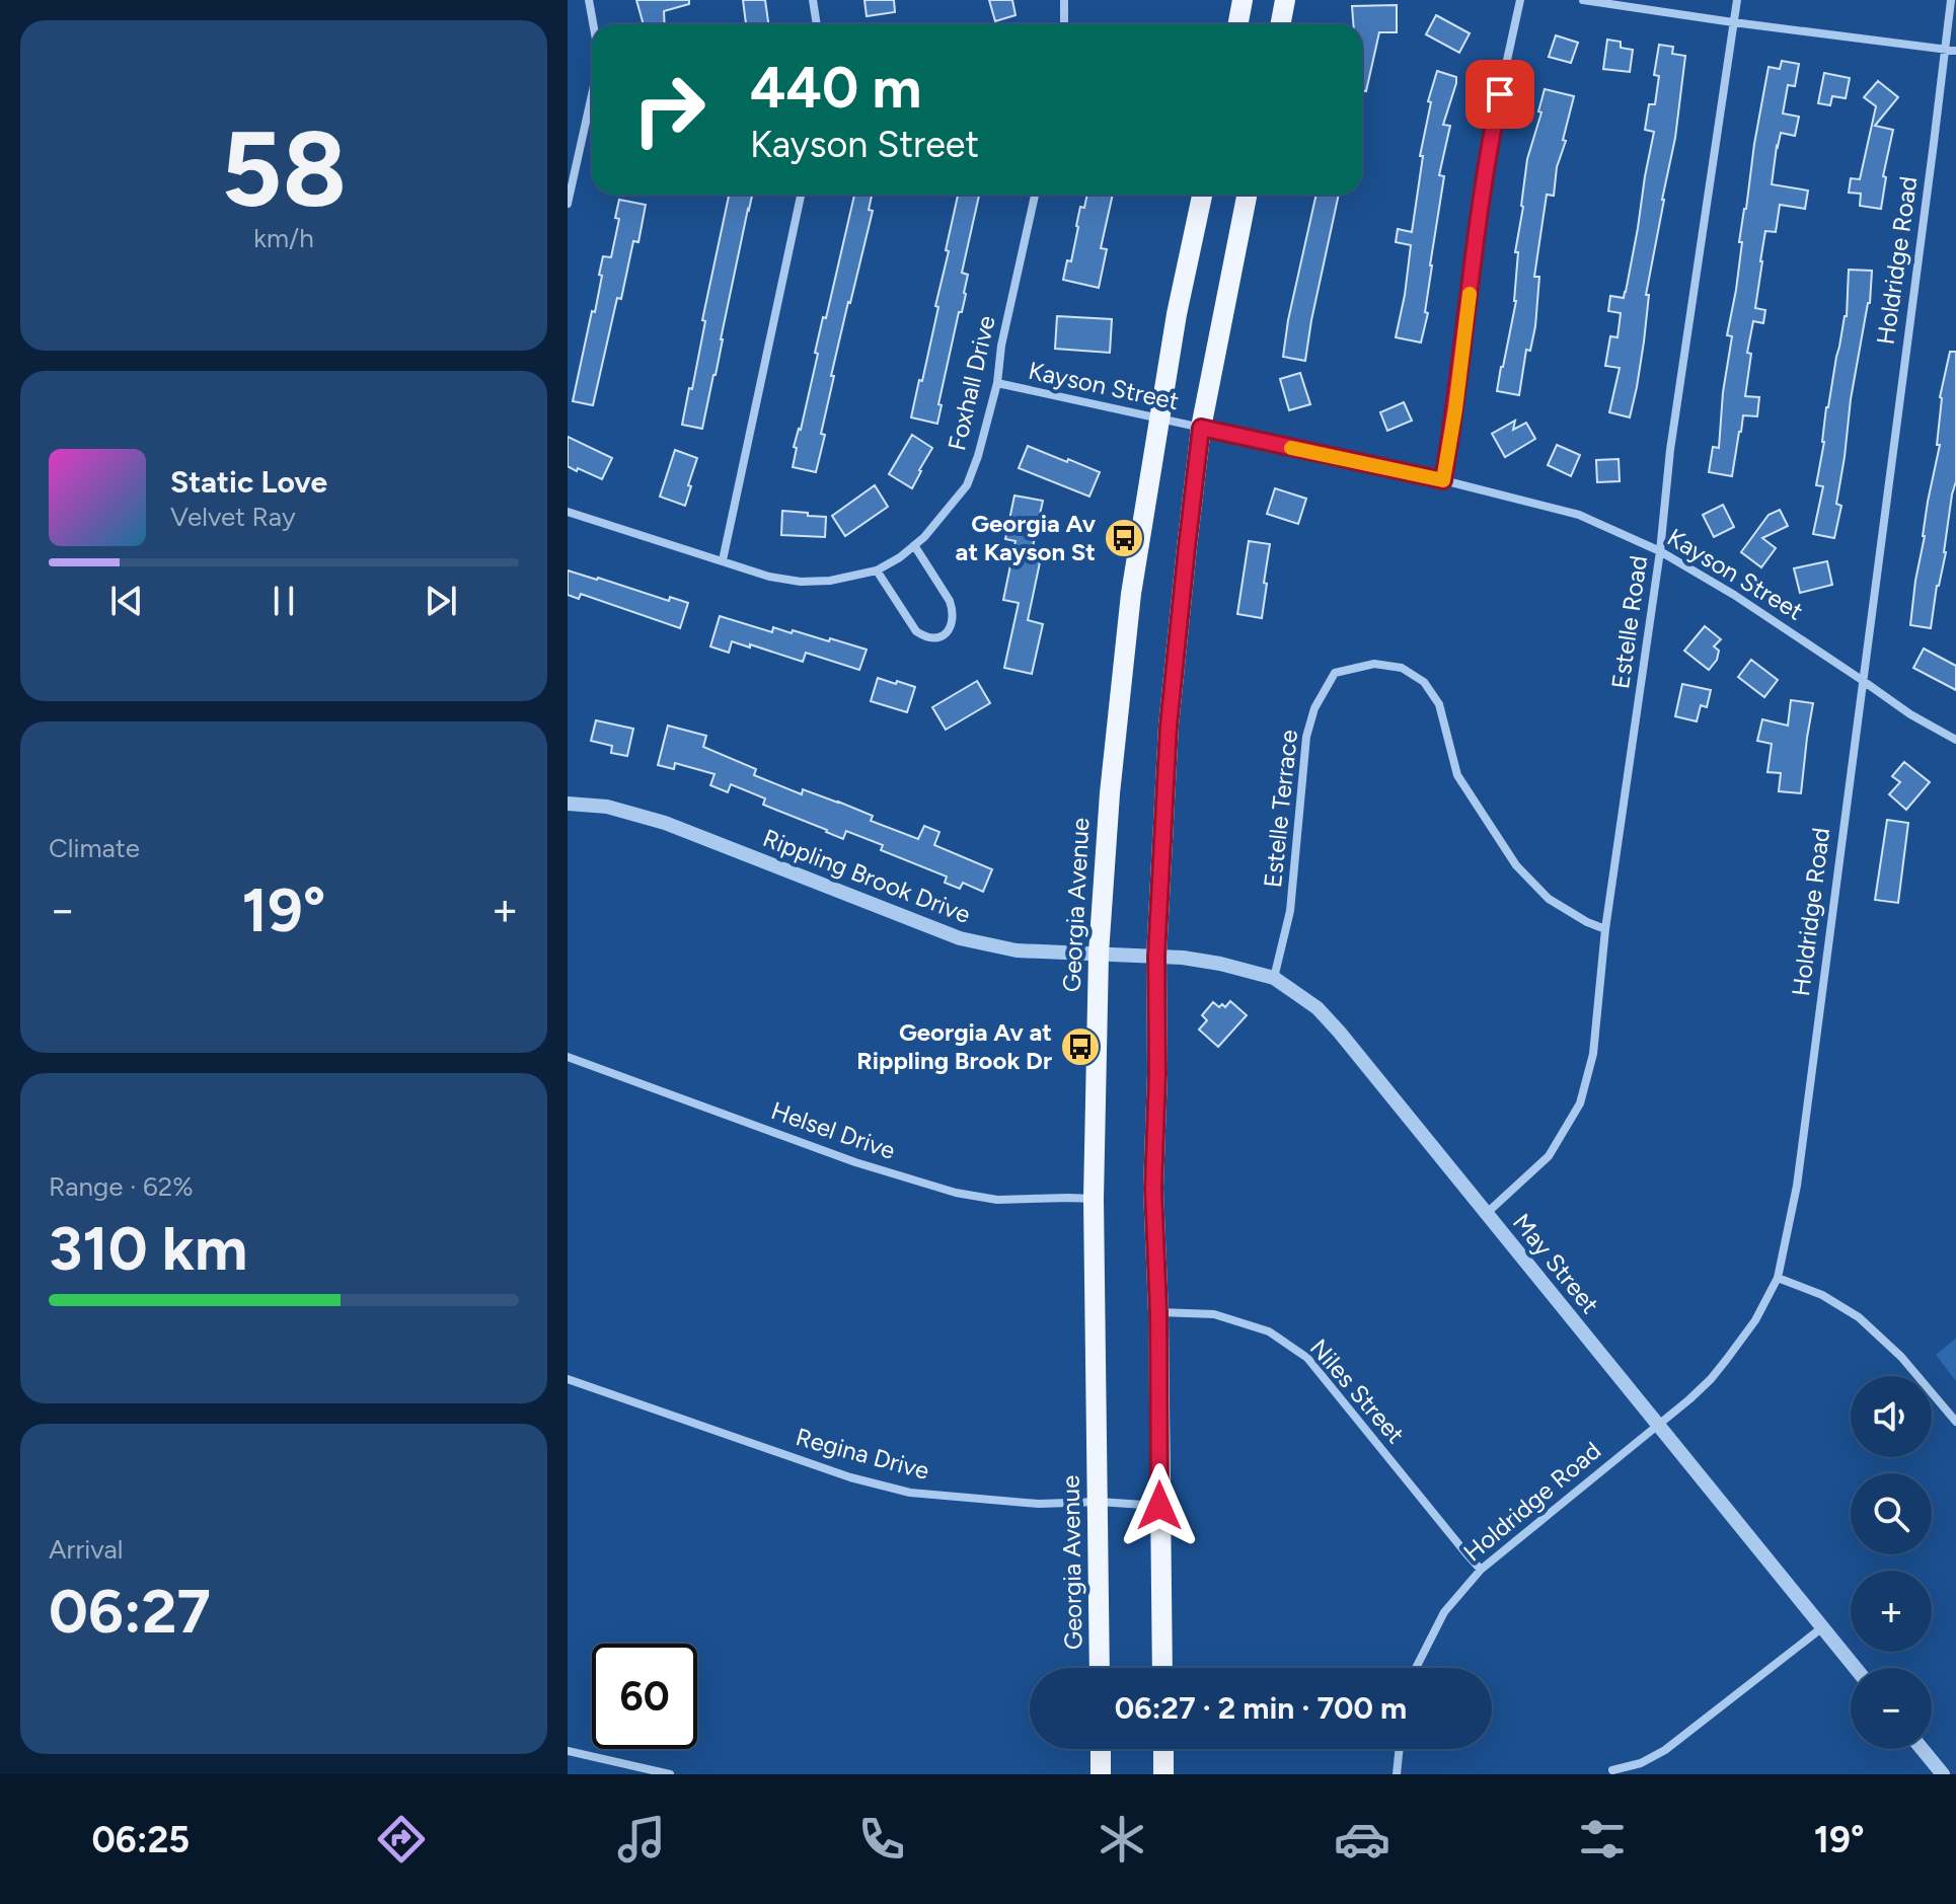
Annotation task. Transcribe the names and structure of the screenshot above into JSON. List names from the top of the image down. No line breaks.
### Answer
{"streets":{"main road":["Georgia Avenue"],"street":["Holdridge Road","Foxhall Drive","Kayson Street","Estelle Road","Estelle Terrace","Rippling Brook Drive","Helsel Drive","May Street","Niles Street","Regina Drive"]},"crossings":[["Holdridge Road","Kayson Street"],["Holdridge Road","May Street"],["Holdridge Road","Niles Street"],["Foxhall Drive","Kayson Street"],["Kayson Street","Estelle Road"],["Kayson Street","Georgia Avenue"],["Estelle Road","Estelle Terrace"],["Estelle Road","May Street"],["Estelle Terrace","May Street"],["Rippling Brook Drive","Georgia Avenue"],["Rippling Brook Drive","May Street"],["Georgia Avenue","Helsel Drive"],["Georgia Avenue","Regina Drive"]],"places":{"bus stop":["Georgia Av at Kayson St","Georgia Av at Rippling Brook Dr"]},"page":{"tile":[["58","km/h"],"Climate",["Range · 62%","310 km"],["Arrival","06:27"]],"turn":["440 m","Kayson Street"],"song":["Static Love","Velvet Ray"],"heat":["−","19°","+"],"map_buttons":["+","−"],"limit":"60","trip":"06:27 · 2 min · 700 m","tabs":["06:25","19°"]}}
